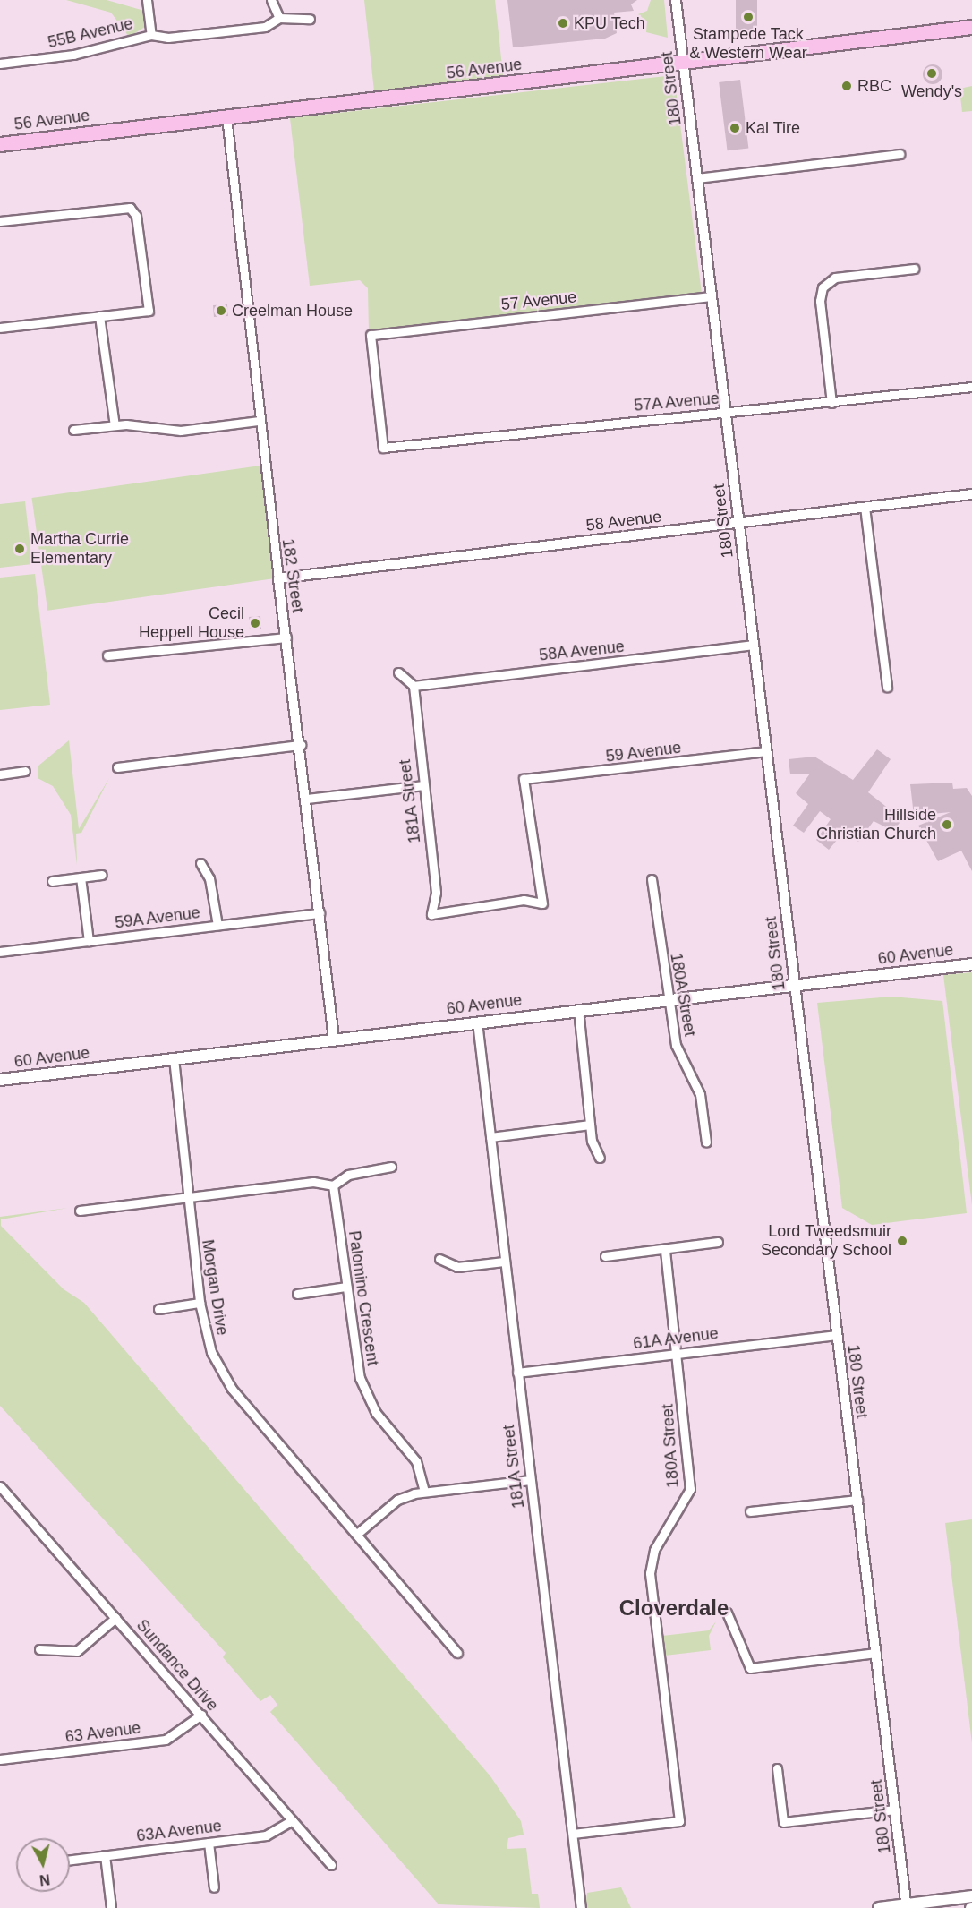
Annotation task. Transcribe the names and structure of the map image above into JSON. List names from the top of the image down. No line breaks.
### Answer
{"streets":{"highway":["56 Avenue"],"main road":["60 Avenue"],"street":["55B Avenue","180 Street","57 Avenue","57A Avenue","58 Avenue","182 Street","58A Avenue","59 Avenue","181A Street","59A Avenue","180A Street","Morgan Drive","Palomino Crescent","61A Avenue","Sundance Drive","63 Avenue","63A Avenue"]},"crossings":[["56 Avenue","180 Street"],["56 Avenue","182 Street"],["180 Street","57 Avenue"],["180 Street","57A Avenue"],["180 Street","58 Avenue"],["180 Street","58A Avenue"],["180 Street","59 Avenue"],["180 Street","60 Avenue"],["180 Street","61A Avenue"],["57 Avenue","57A Avenue"],["58 Avenue","182 Street"],["182 Street","59A Avenue"],["182 Street","60 Avenue"],["58A Avenue","181A Street"],["59 Avenue","181A Street"],["181A Street","60 Avenue"],["181A Street","180A Street"],["181A Street","61A Avenue"],["60 Avenue","180A Street"],["60 Avenue","Morgan Drive"],["180A Street","61A Avenue"],["Sundance Drive","63 Avenue"],["Sundance Drive","63A Avenue"]],"districts":["Cloverdale"],"places":["Stampede Tack & Western Wear","KPU Tech","Wendy's","RBC","Kal Tire","Creelman House","Martha Currie Elementary","Cecil Heppell House","Hillside Christian Church","Lord Tweedsmuir Secondary School"],"north":"bottom"}
